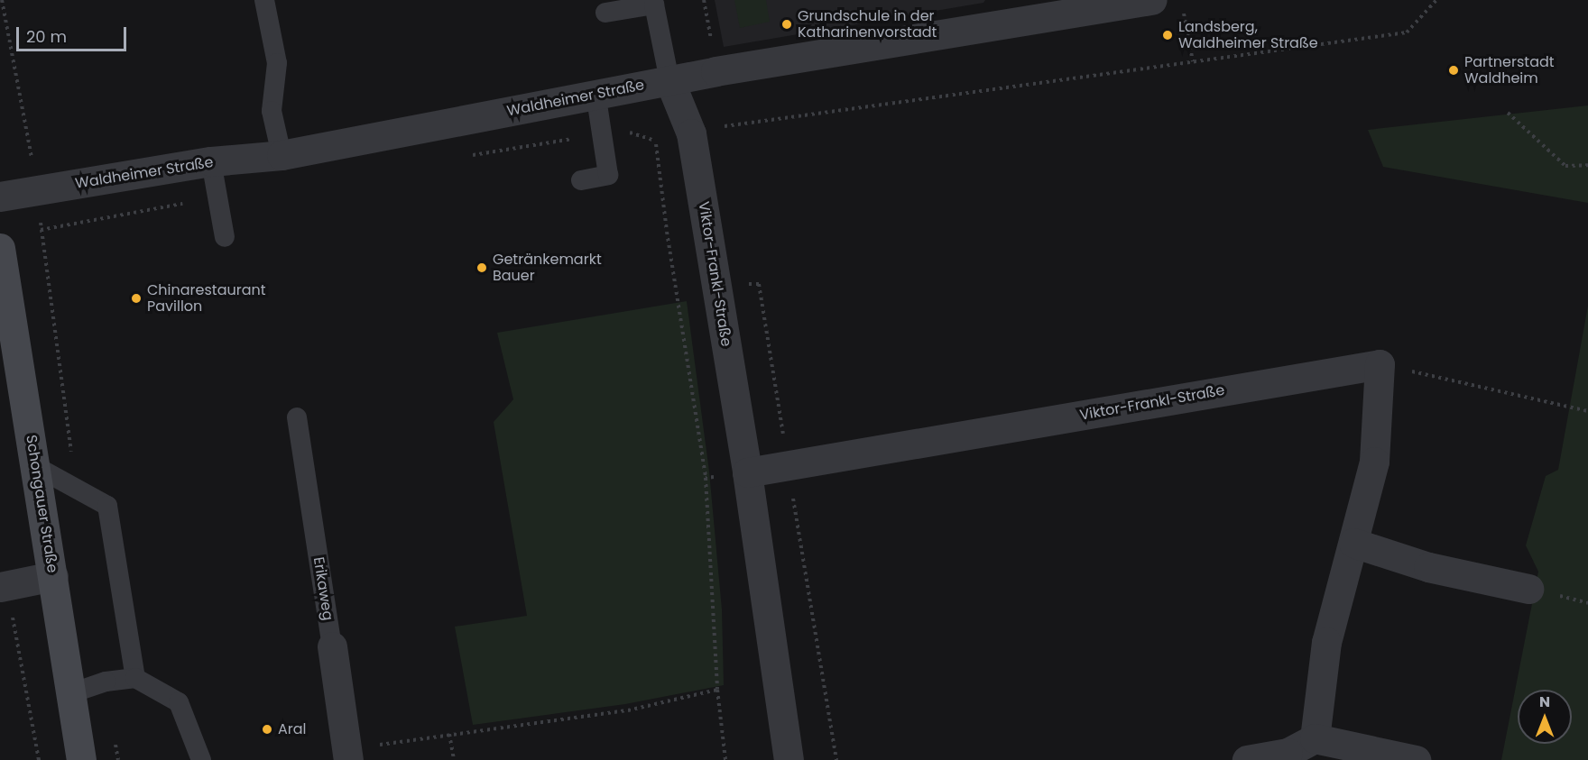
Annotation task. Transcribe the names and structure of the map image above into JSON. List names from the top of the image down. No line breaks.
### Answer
{"streets":{"main road":["Schongauer Straße"],"street":["Waldheimer Straße","Viktor-Frankl-Straße","Erikaweg"]},"crossings":[["Waldheimer Straße","Viktor-Frankl-Straße"]],"places":["Grundschule in der Katharinenvorstadt","Landsberg, Waldheimer Straße","Partnerstadt Waldheim","Getränkemarkt Bauer","Chinarestaurant Pavillon","Aral"],"scale_bar":"20 m","north":"top"}
